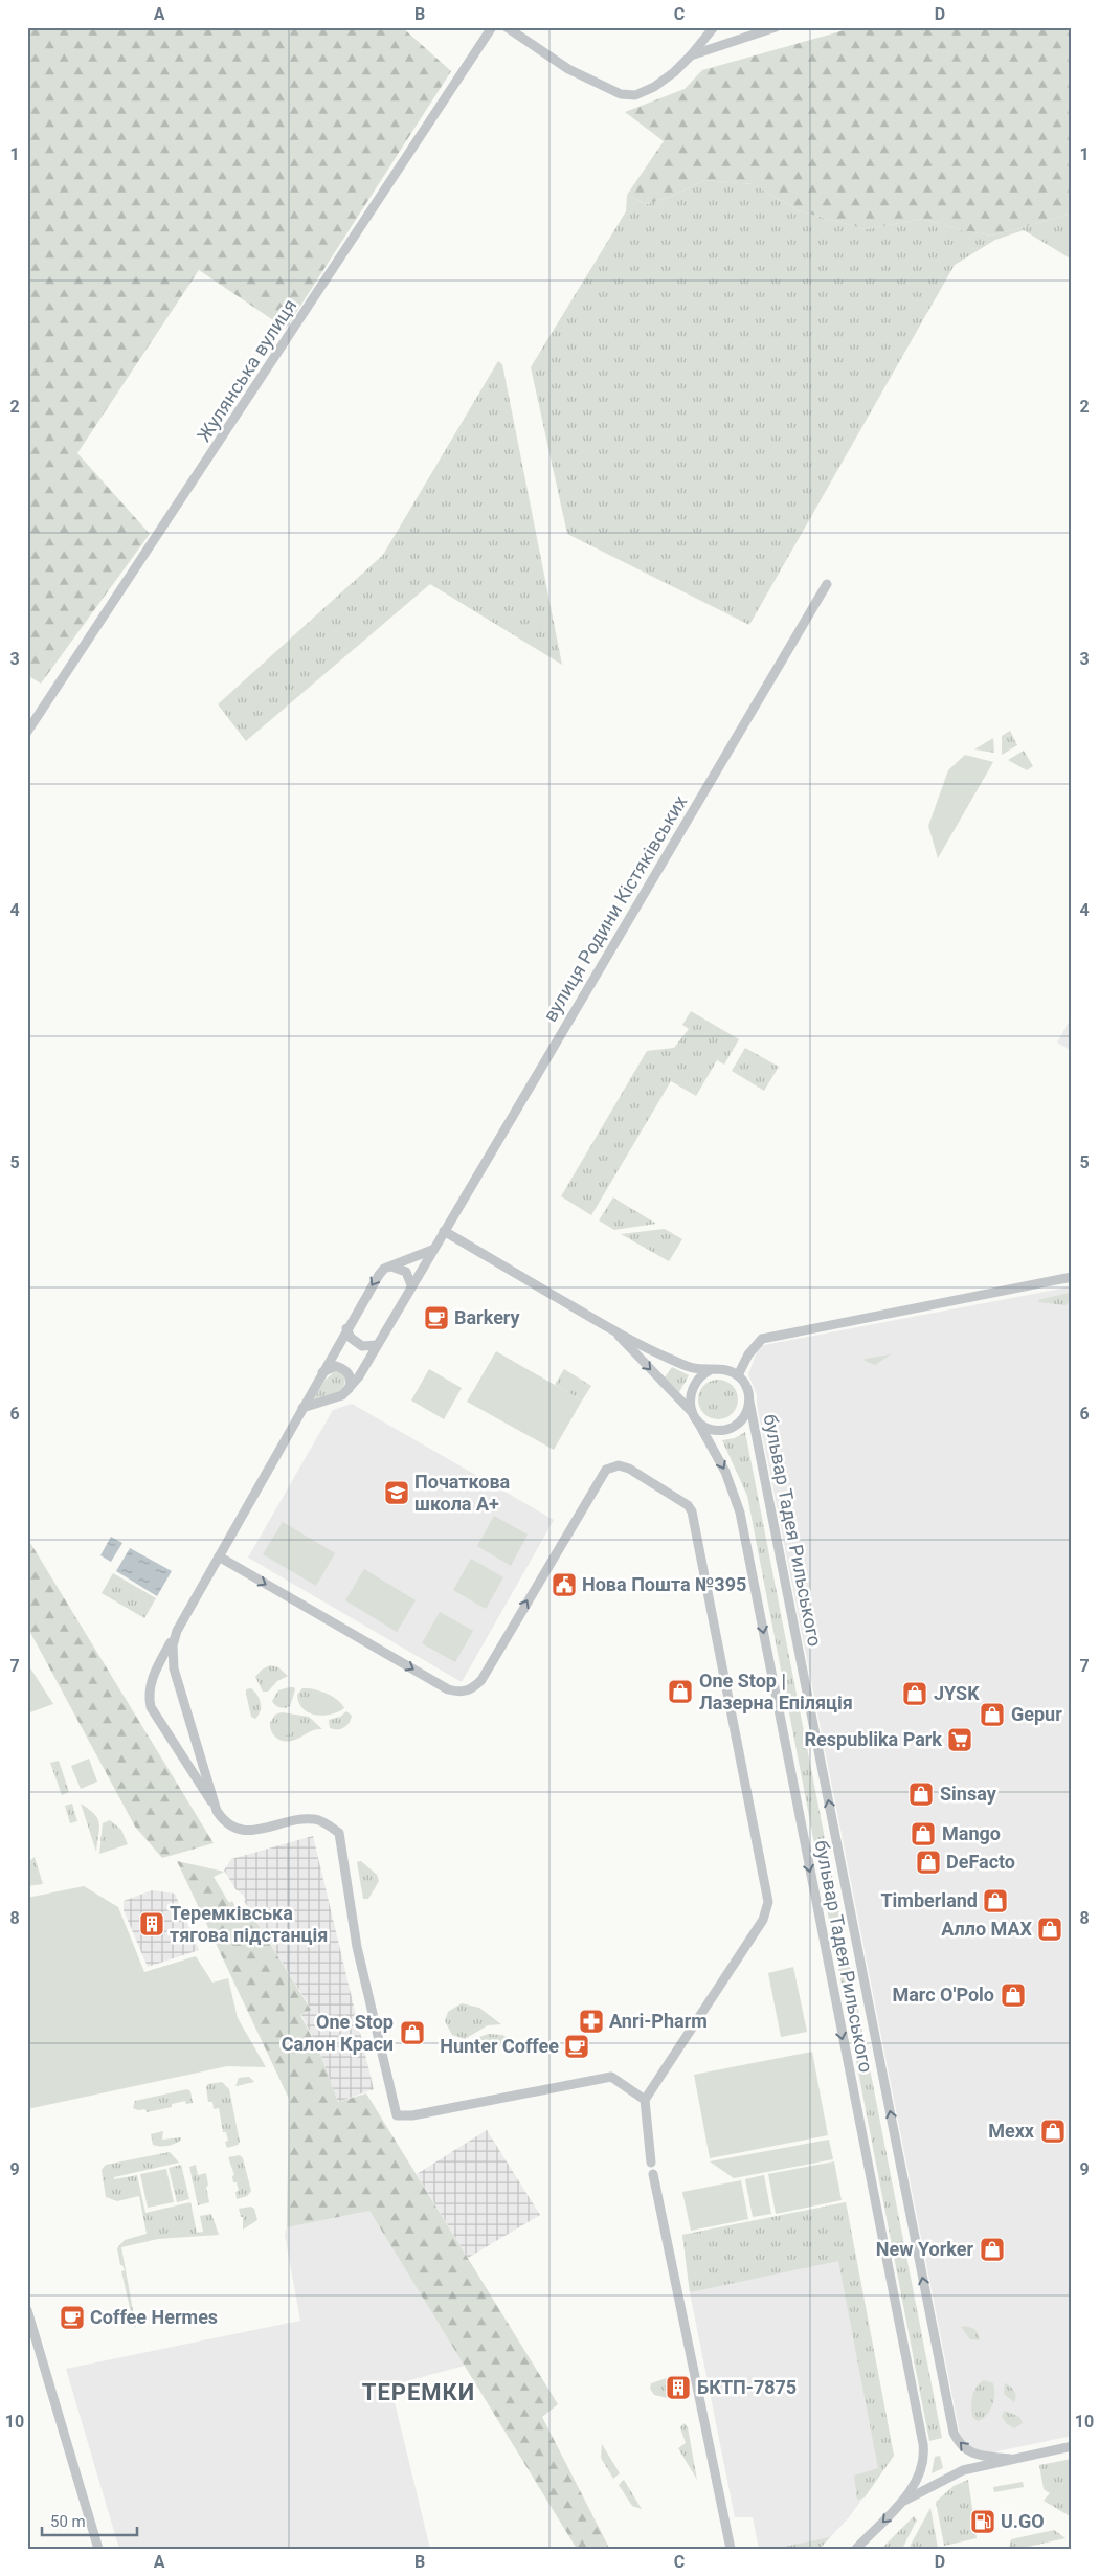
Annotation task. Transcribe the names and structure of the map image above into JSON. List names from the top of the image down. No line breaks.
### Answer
{"streets":{"street":["Жулянська вулиця","вулиця Родини Кістяківських","бульвар Тадея Рильського"]},"crossings":[["вулиця Родини Кістяківських","бульвар Тадея Рильського"]],"districts":["ТЕРЕМКИ"],"places":{"cafe":["Barkery","Hunter Coffee","Coffee Hermes"],"school or university":["Початкова школа А+"],"public building":["Нова Пошта №395"],"shop":["One Stop | Лазерна Епіляція","JYSK","Gepur","Sinsay","Mango","DeFacto","Timberland","Алло MAX","Marc O'Polo","One Stop Салон Краси","Mexx","New Yorker"],"supermarket":["Respublika Park"],"building":["Теремківська тягова підстанція","БКТП-7875"],"pharmacy":["Anri-Pharm"],"fuel station":["U.GO"]},"scale_bar":"50 m","grid":{"columns":["A","B","C","D"],"rows":["1","2","3","4","5","6","7","8","9","10"]}}
